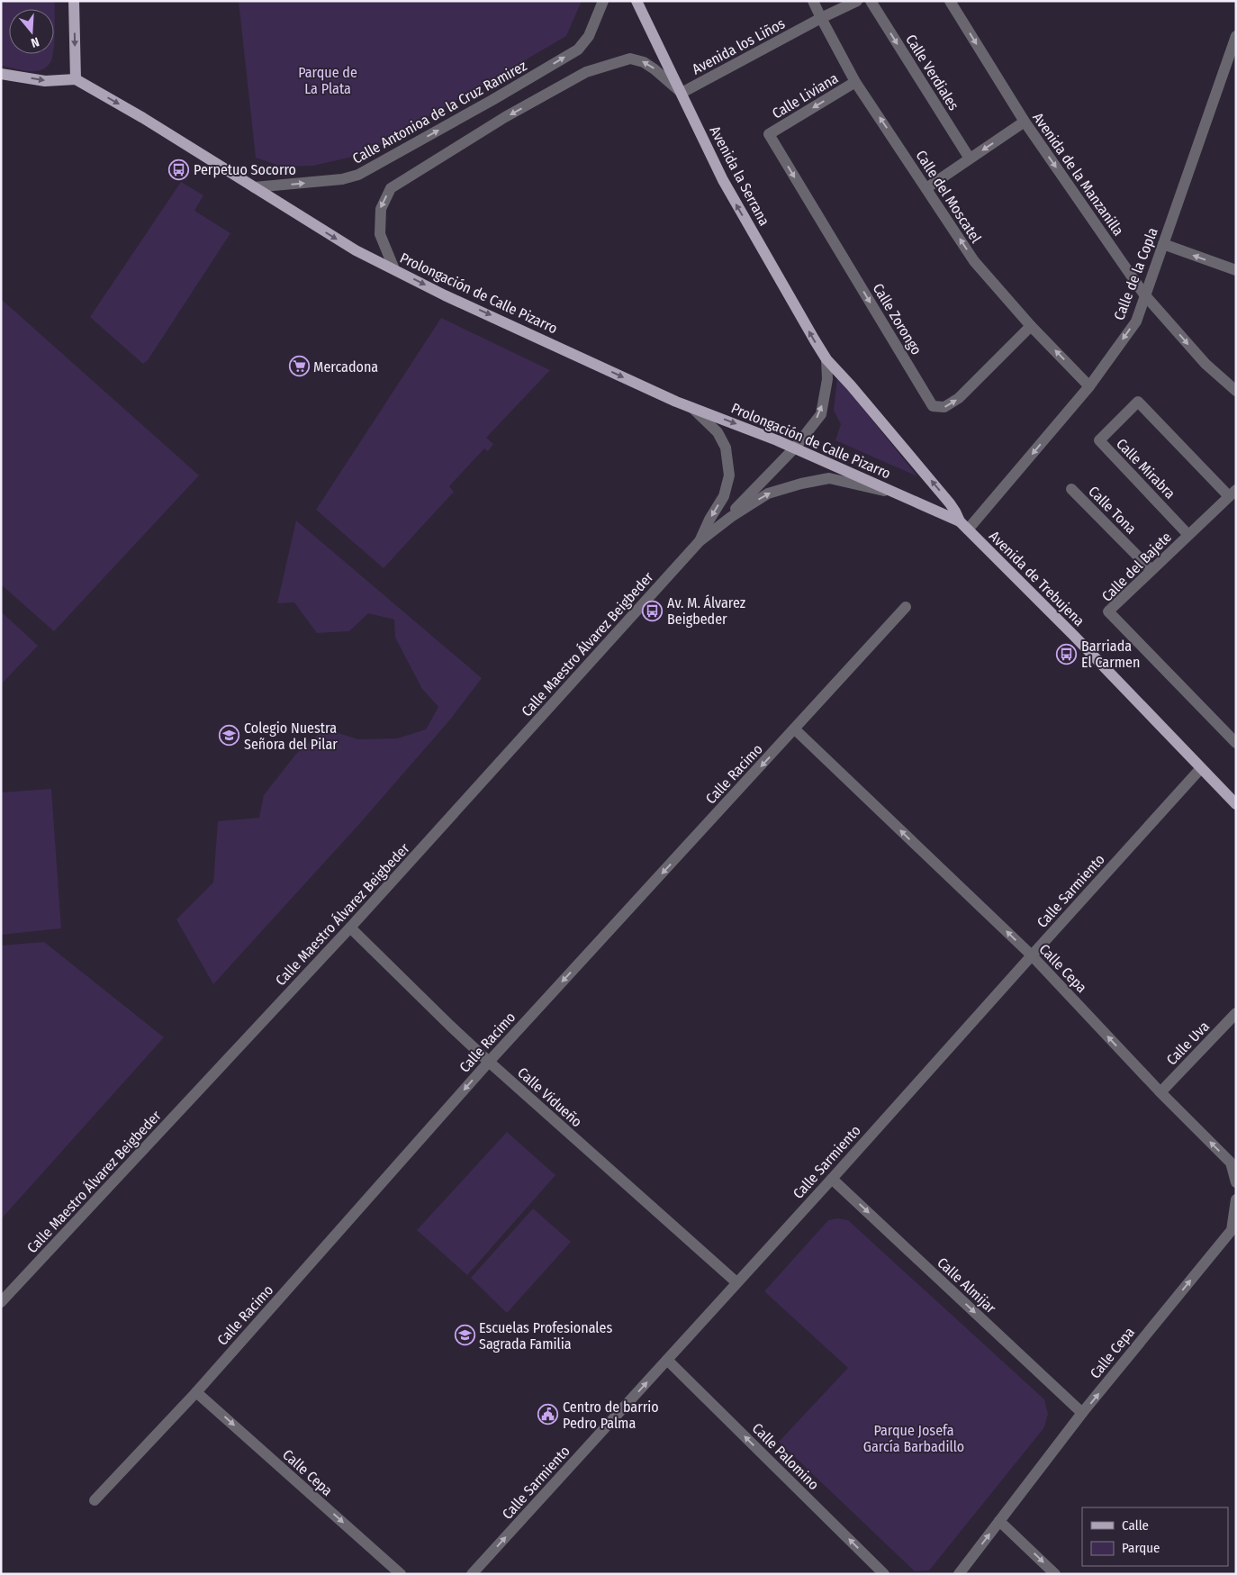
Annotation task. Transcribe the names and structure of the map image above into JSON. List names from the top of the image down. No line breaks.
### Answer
{"streets":{"main road":["Avenida la Serrana","Prolongación de Calle Pizarro","Avenida de Trebujena"],"street":["Avenida los Liños","Calle Verdiales","Calle Liviana","Calle Antonioa de la Cruz Ramirez","Avenida de la Manzanilla","Calle del Moscatel","Calle de la Copla","Calle Zorongo","Calle Mirabra","Calle Tona","Calle del Bajete","Calle Maestro Álvarez Beigbeder","Calle Racimo","Calle Sarmiento","Calle Cepa","Calle Uva","Calle Vidueño","Calle Almijar","Calle Palomino"]},"crossings":[["Avenida los Liños","Avenida la Serrana"],["Avenida los Liños","Calle del Moscatel"],["Calle Liviana","Calle del Moscatel"],["Calle Liviana","Calle Zorongo"],["Calle Antonioa de la Cruz Ramirez","Prolongación de Calle Pizarro"],["Avenida de la Manzanilla","Calle de la Copla"],["Avenida la Serrana","Calle de la Copla"],["Avenida la Serrana","Prolongación de Calle Pizarro"],["Avenida la Serrana","Avenida de Trebujena"],["Avenida la Serrana","Calle Maestro Álvarez Beigbeder"],["Calle del Moscatel","Calle de la Copla"],["Calle del Moscatel","Calle Zorongo"],["Calle de la Copla","Prolongación de Calle Pizarro"],["Calle de la Copla","Avenida de Trebujena"],["Prolongación de Calle Pizarro","Avenida de Trebujena"],["Prolongación de Calle Pizarro","Calle Maestro Álvarez Beigbeder"],["Calle Mirabra","Calle del Bajete"],["Calle Tona","Calle del Bajete"],["Avenida de Trebujena","Calle Sarmiento"],["Calle Maestro Álvarez Beigbeder","Calle Vidueño"],["Calle Racimo","Calle Cepa"],["Calle Racimo","Calle Vidueño"],["Calle Sarmiento","Calle Cepa"],["Calle Sarmiento","Calle Vidueño"],["Calle Sarmiento","Calle Almijar"],["Calle Sarmiento","Calle Palomino"],["Calle Cepa","Calle Uva"],["Calle Cepa","Calle Almijar"]],"one_way":["Calle Verdiales","Calle Liviana","Calle Antonioa de la Cruz Ramirez","Avenida de la Manzanilla","Avenida la Serrana","Calle del Moscatel","Calle de la Copla","Prolongación de Calle Pizarro","Calle Racimo","Calle Almijar","Calle Palomino"],"parks":["Parque de La Plata","Parque Josefa García Barbadillo"],"places":{"bus stop":["Perpetuo Socorro","Av. M. Álvarez Beigbeder","Barriada El Carmen"],"supermarket":["Mercadona"],"school or university":["Colegio Nuestra Señora del Pilar","Escuelas Profesionales Sagrada Familia"],"public building":["Centro de barrio Pedro Palma"]},"legend":["Calle","Parque"],"north":"bottom"}
